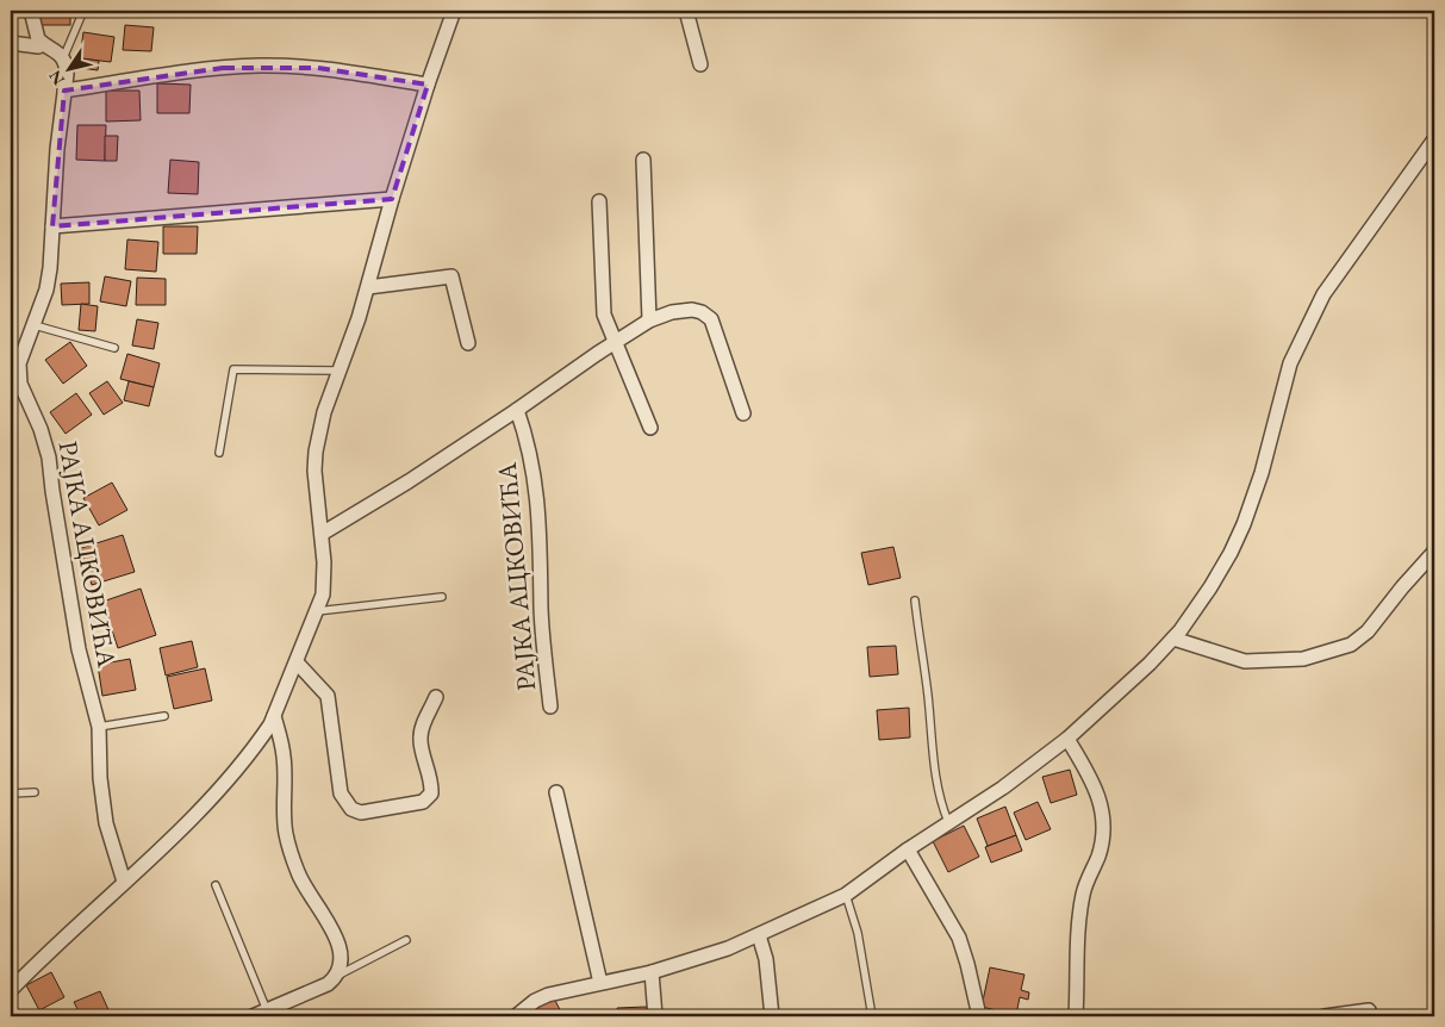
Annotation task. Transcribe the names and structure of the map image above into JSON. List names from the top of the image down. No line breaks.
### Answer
{"streets":{"street":["РАЈКА АЦКОВИЋА"]},"north":"bottom left"}
